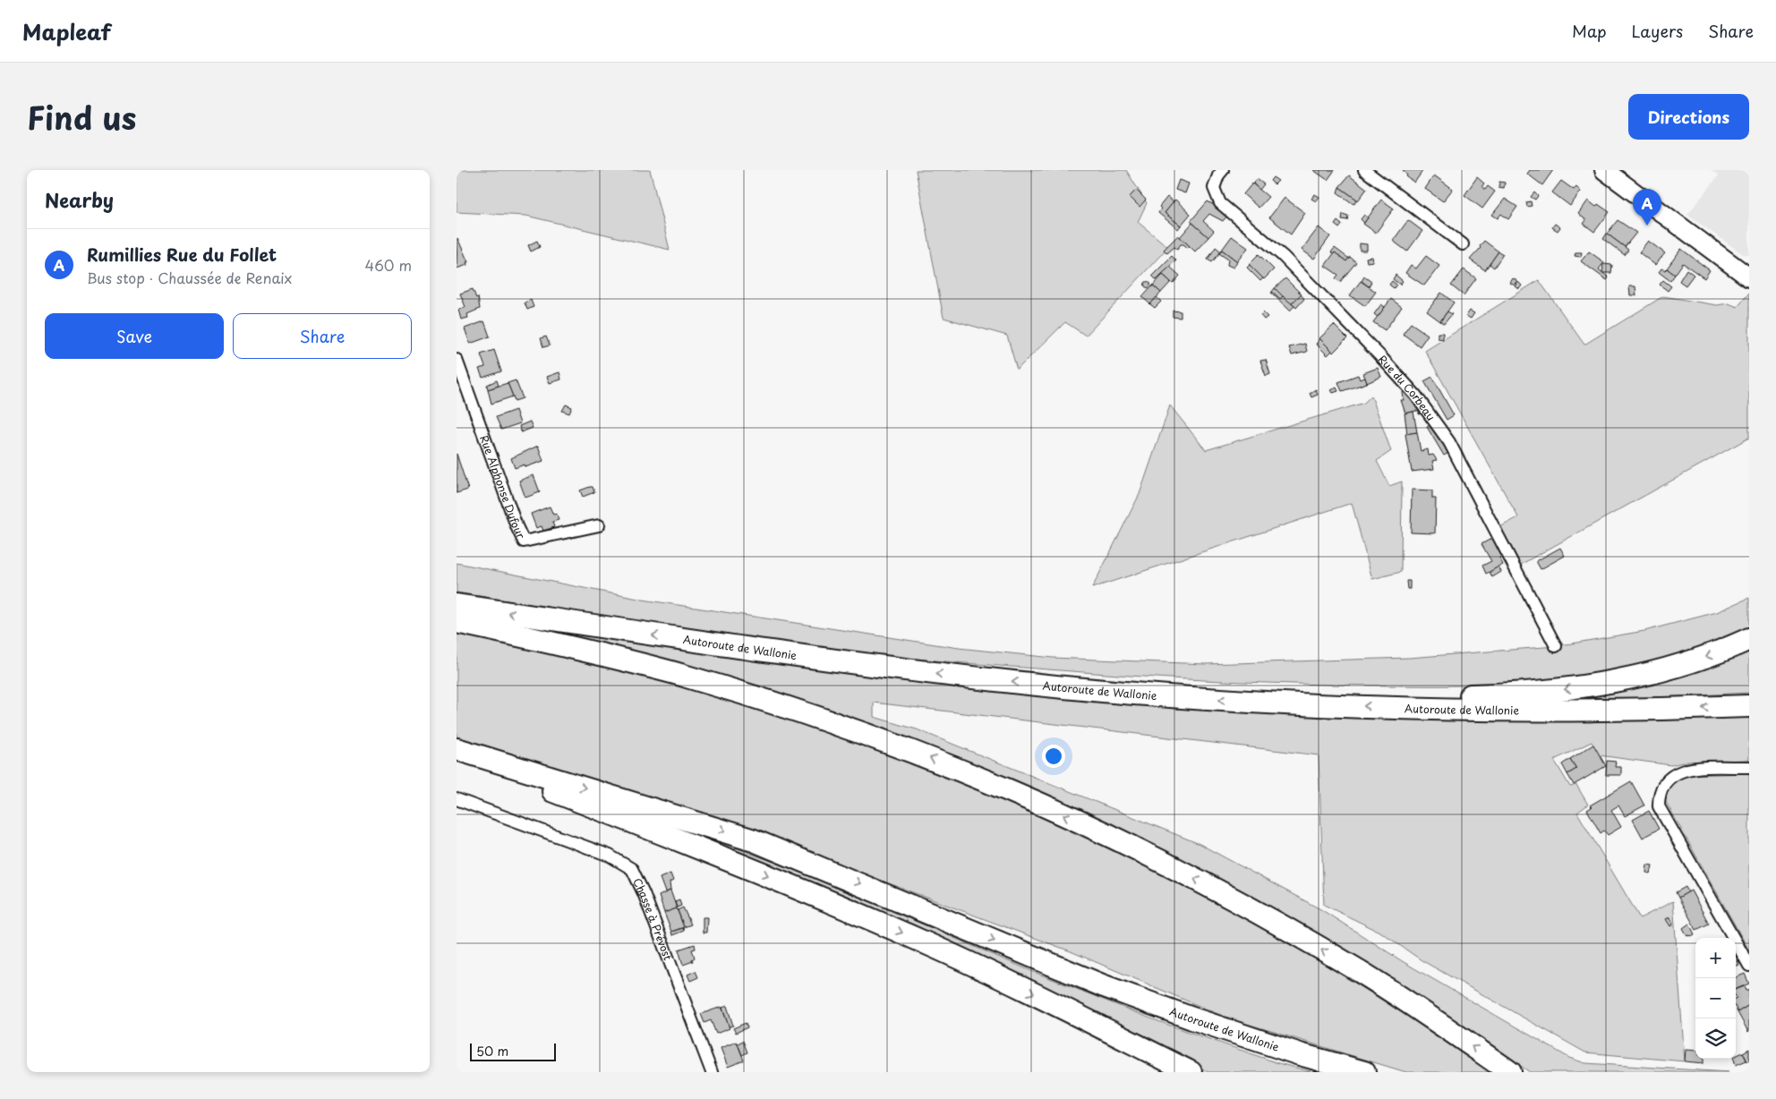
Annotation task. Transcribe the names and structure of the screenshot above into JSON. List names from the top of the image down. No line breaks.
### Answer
{"streets":{"highway":["Autoroute de Wallonie"],"street":["Rue du Corbeau","Rue Alphonse Dufour","Chasse à Prévost"]},"scale_bar":"50 m","page":{"header":"Mapleaf","nav":["Map","Layers","Share"],"title":"Find us","buttons":["Directions",["Save","Share"]],"heading":"Nearby","pins":"A","list":[{"mark":"A","name":"Rumillies Rue du Follet","note":"Bus stop · Chaussée de Renaix","value":"460 m"}],"map_buttons":["+","−"],"scale":"50 m"}}
